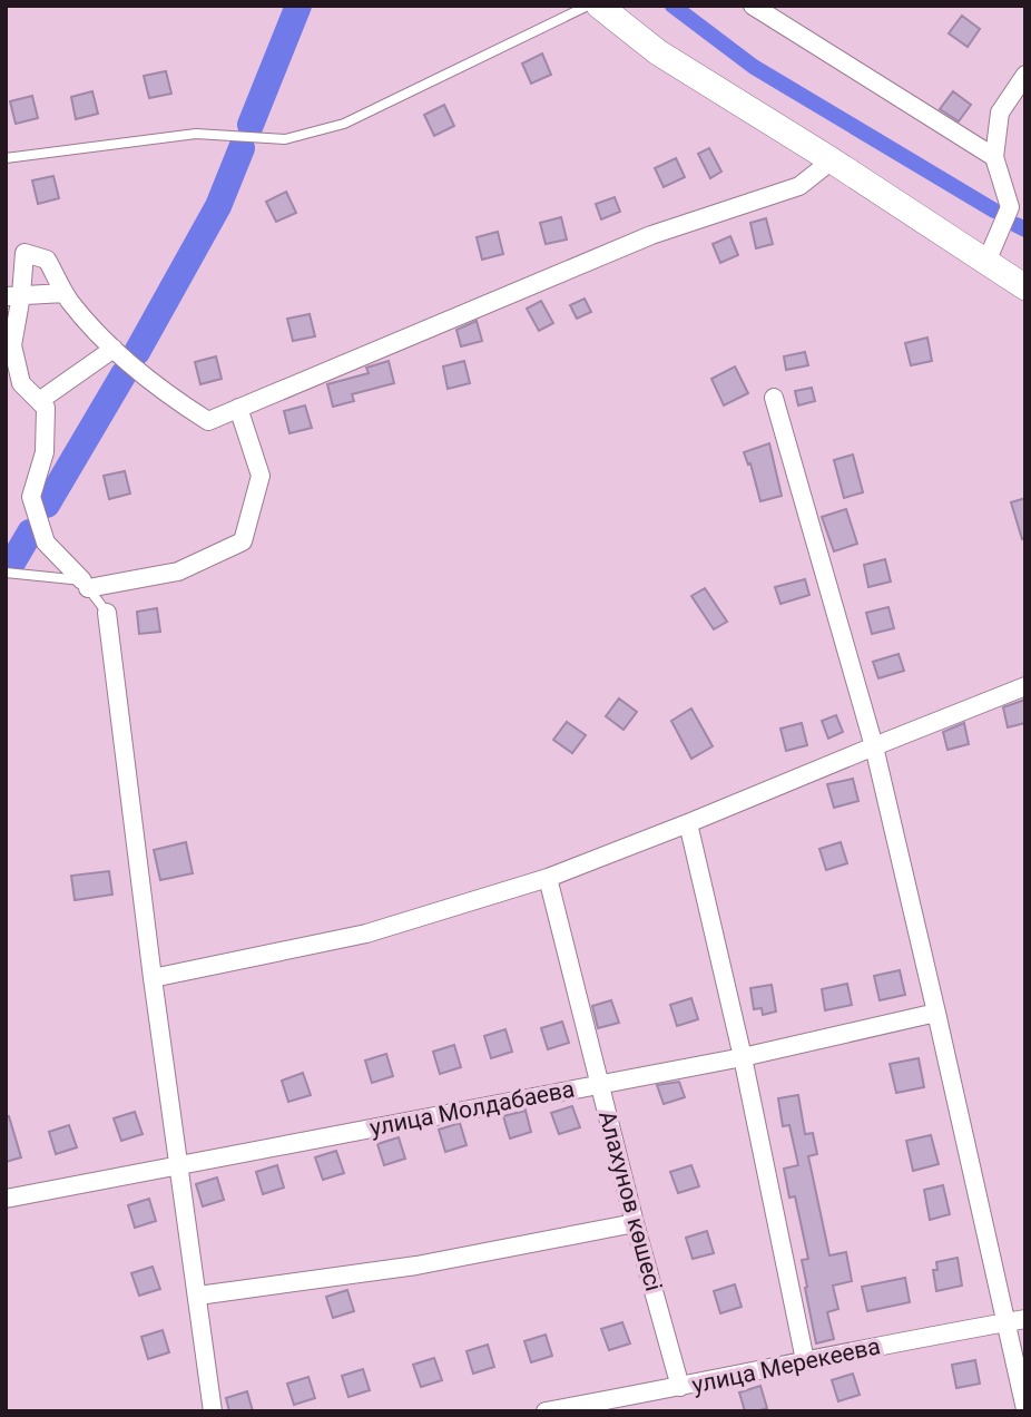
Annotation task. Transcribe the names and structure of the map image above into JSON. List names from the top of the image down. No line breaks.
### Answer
{"streets":{"street":["улица Молдабаева","Алахунов көшесі","улица Мерекеева"]},"crossings":[["улица Молдабаева","Алахунов көшесі"],["Алахунов көшесі","улица Мерекеева"]]}
